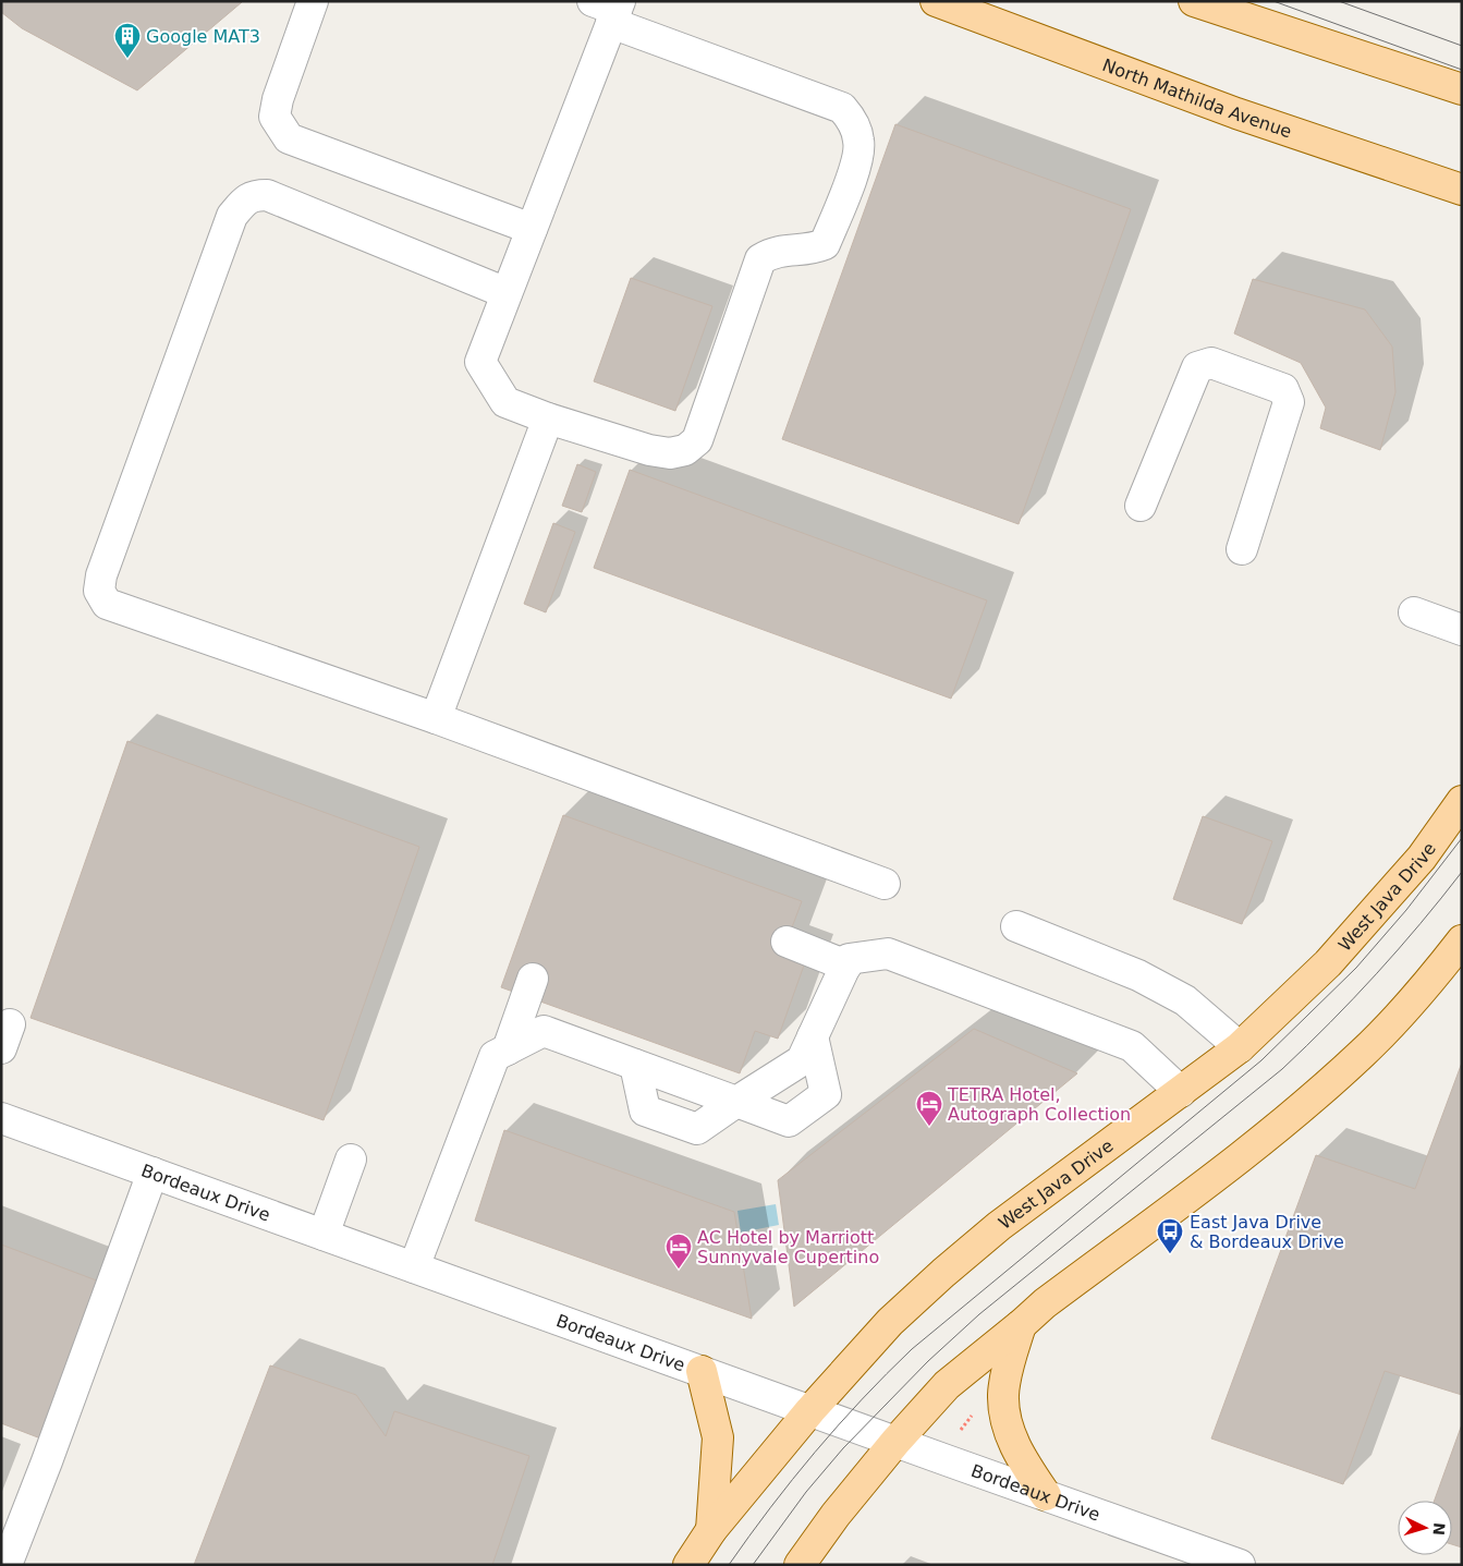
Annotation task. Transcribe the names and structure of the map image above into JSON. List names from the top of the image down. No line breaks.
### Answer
{"streets":{"main road":["North Mathilda Avenue","West Java Drive"],"street":["Bordeaux Drive"]},"crossings":[["West Java Drive","Bordeaux Drive"]],"places":{"building":["Google MAT3"],"hotel":["TETRA Hotel, Autograph Collection","AC Hotel by Marriott Sunnyvale Cupertino"],"bus stop":["East Java Drive & Bordeaux Drive"]},"north":"right"}
